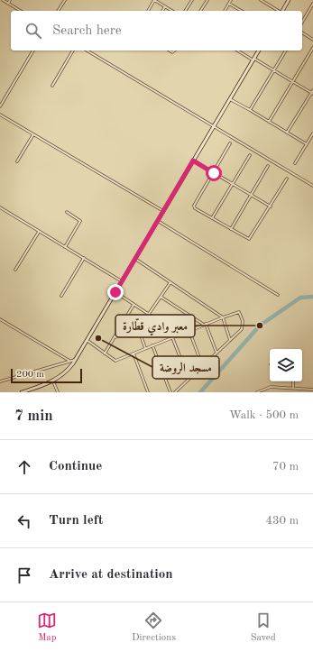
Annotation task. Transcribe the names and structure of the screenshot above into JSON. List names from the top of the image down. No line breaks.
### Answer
{"places":["معبر وادي قطّارة","مسجد الروضة"],"scale_bar":"200 m","page":{"search":"Search here","scale":"200 m","heading":["7 min","Walk · 500 m"],"list":[["Continue","70 m"],["Turn left","430 m"],"Arrive at destination"],"nav":["Map","Directions","Saved"]}}
